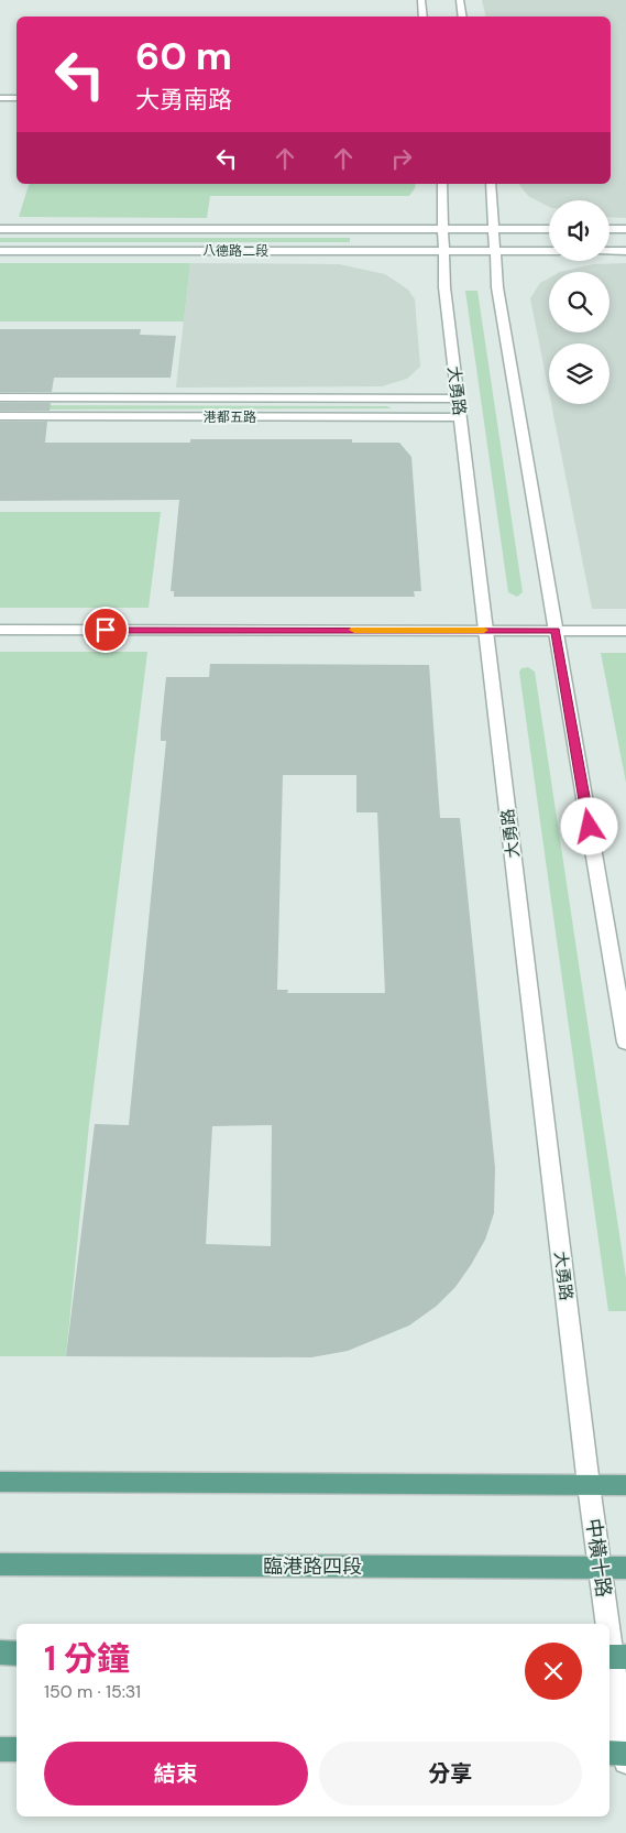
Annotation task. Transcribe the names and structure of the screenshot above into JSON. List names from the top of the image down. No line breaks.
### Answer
{"streets":{"main road":["臨港路四段"],"street":["八德路二段","大勇路","港都五路","中橫十路"]},"crossings":[["八德路二段","大勇路"],["大勇路","港都五路"],["大勇路","中橫十路"],["中橫十路","臨港路四段"]],"page":{"turn":["60 m","大勇南路"],"heading":["1 分鐘","150 m · 15:31"],"buttons":["結束","分享"]}}
